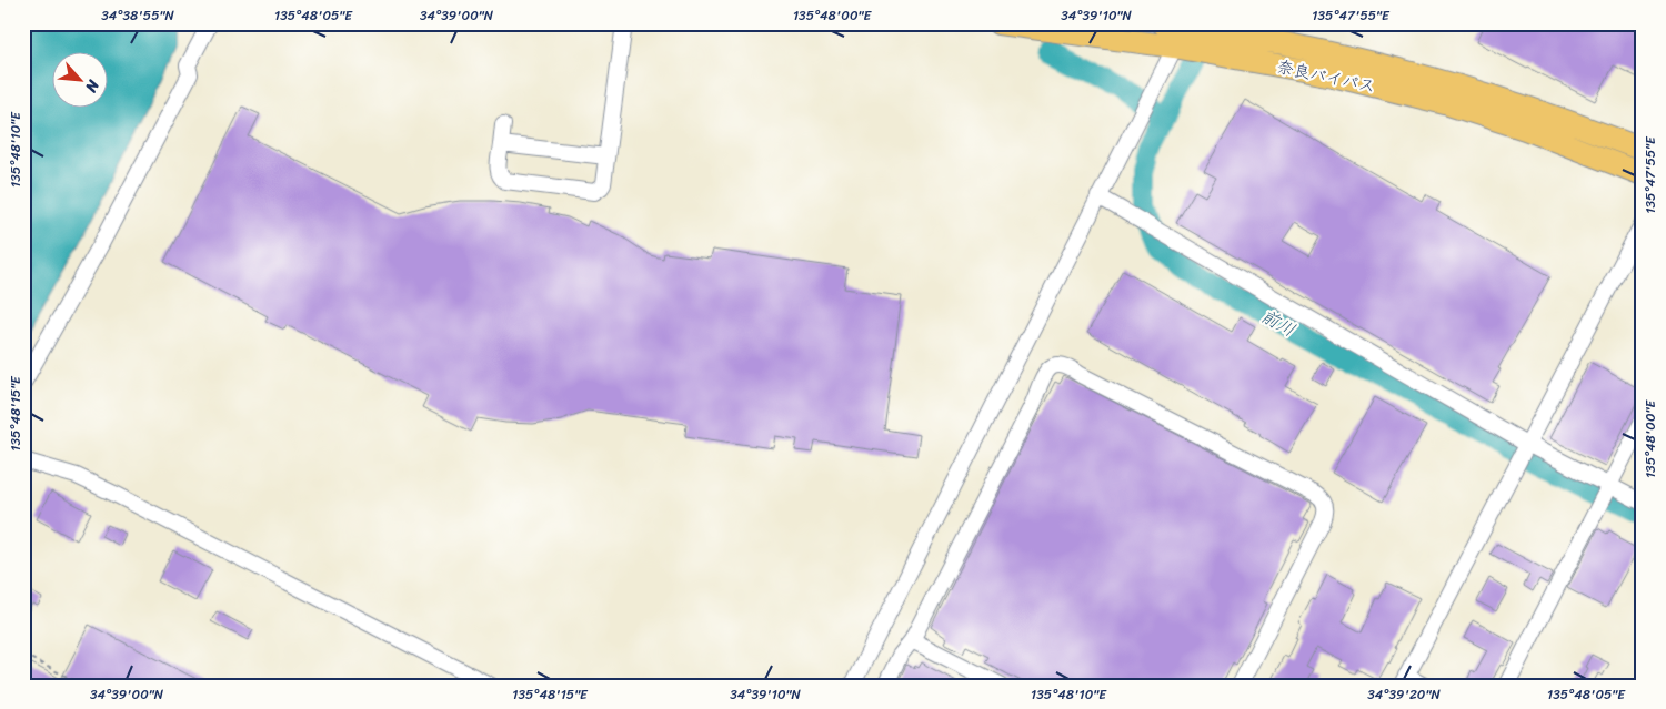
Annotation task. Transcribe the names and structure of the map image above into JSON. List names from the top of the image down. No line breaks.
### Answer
{"streets":{"highway":["奈良バイパス"]},"water":["前川"],"north":"bottom right","coordinates":["34°38'55\"N","135°48'05\"E","34°39'00\"N","135°48'00\"E","34°39'10\"N","135°47'55\"E","135°48'10\"E","135°48'15\"E","34°39'20\"N"]}
